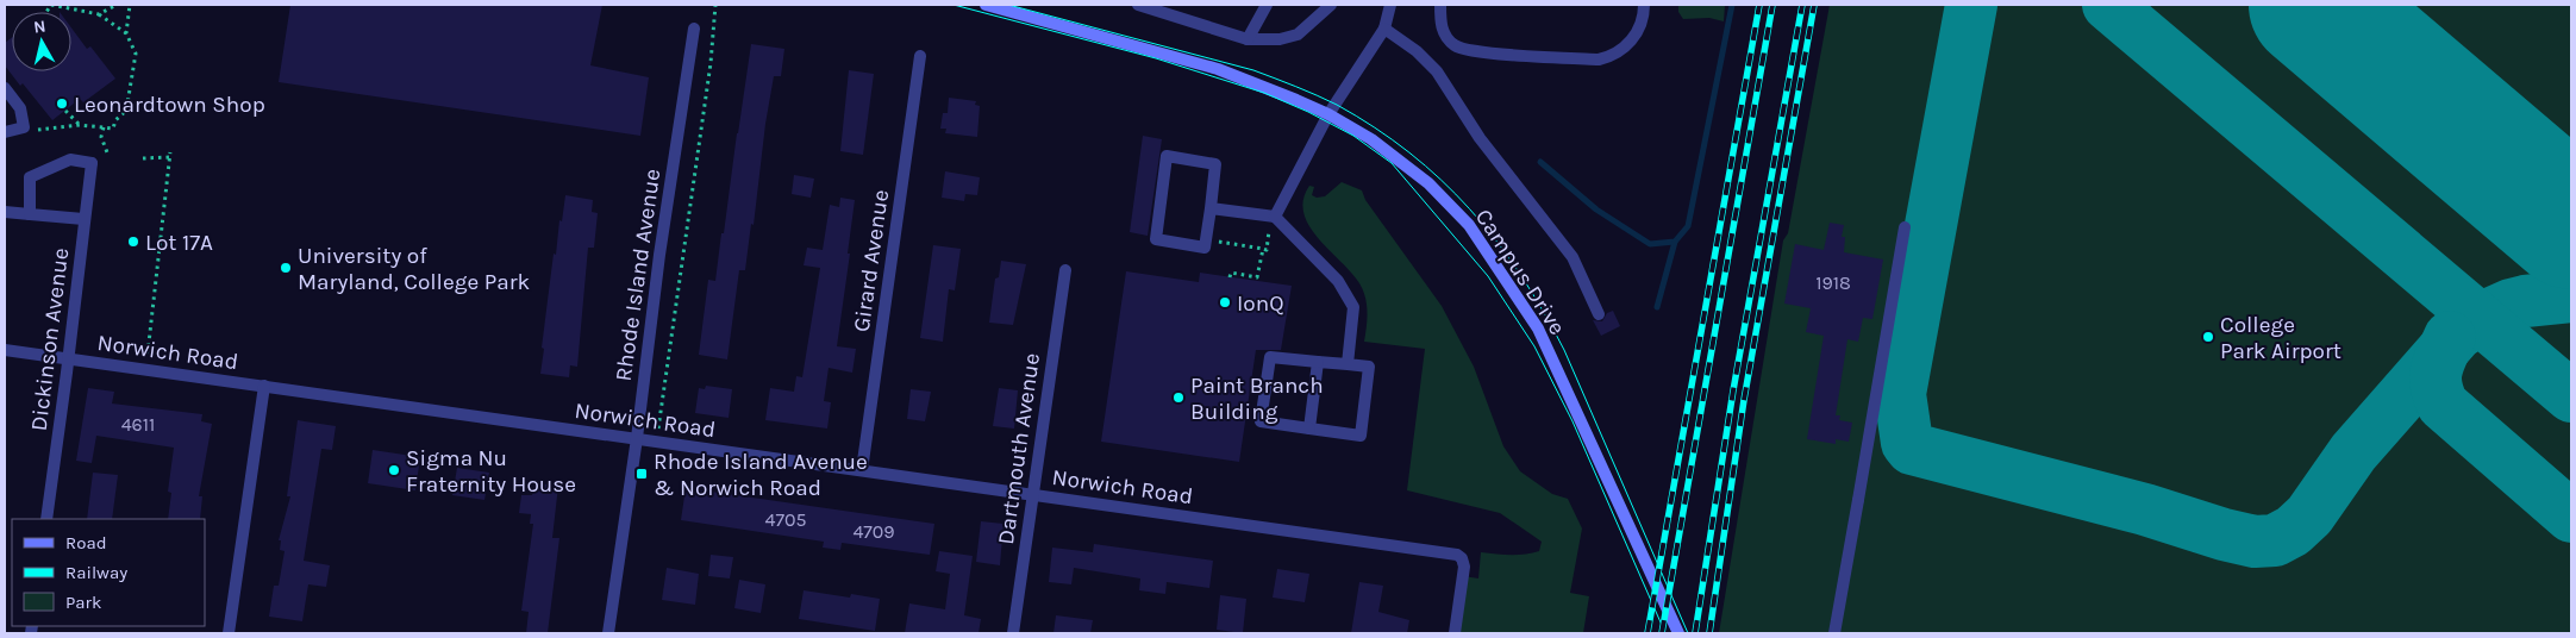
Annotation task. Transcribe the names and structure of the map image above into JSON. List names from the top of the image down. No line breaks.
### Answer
{"streets":{"main road":["Campus Drive"],"street":["Girard Avenue","Rhode Island Avenue","Dickinson Avenue","Norwich Road","Dartmouth Avenue"]},"crossings":[["Girard Avenue","Norwich Road"],["Rhode Island Avenue","Norwich Road"],["Dickinson Avenue","Norwich Road"],["Norwich Road","Dartmouth Avenue"]],"places":{"other":["Leonardtown Shop","Lot 17A","University of Maryland, College Park","IonQ","College Park Airport","Paint Branch Building","Sigma Nu Fraternity House"],"transit":["Rhode Island Avenue & Norwich Road"]},"house_numbers":["1918","4611","4705","4709"],"legend":["Road","Railway","Park"],"north":"top"}
